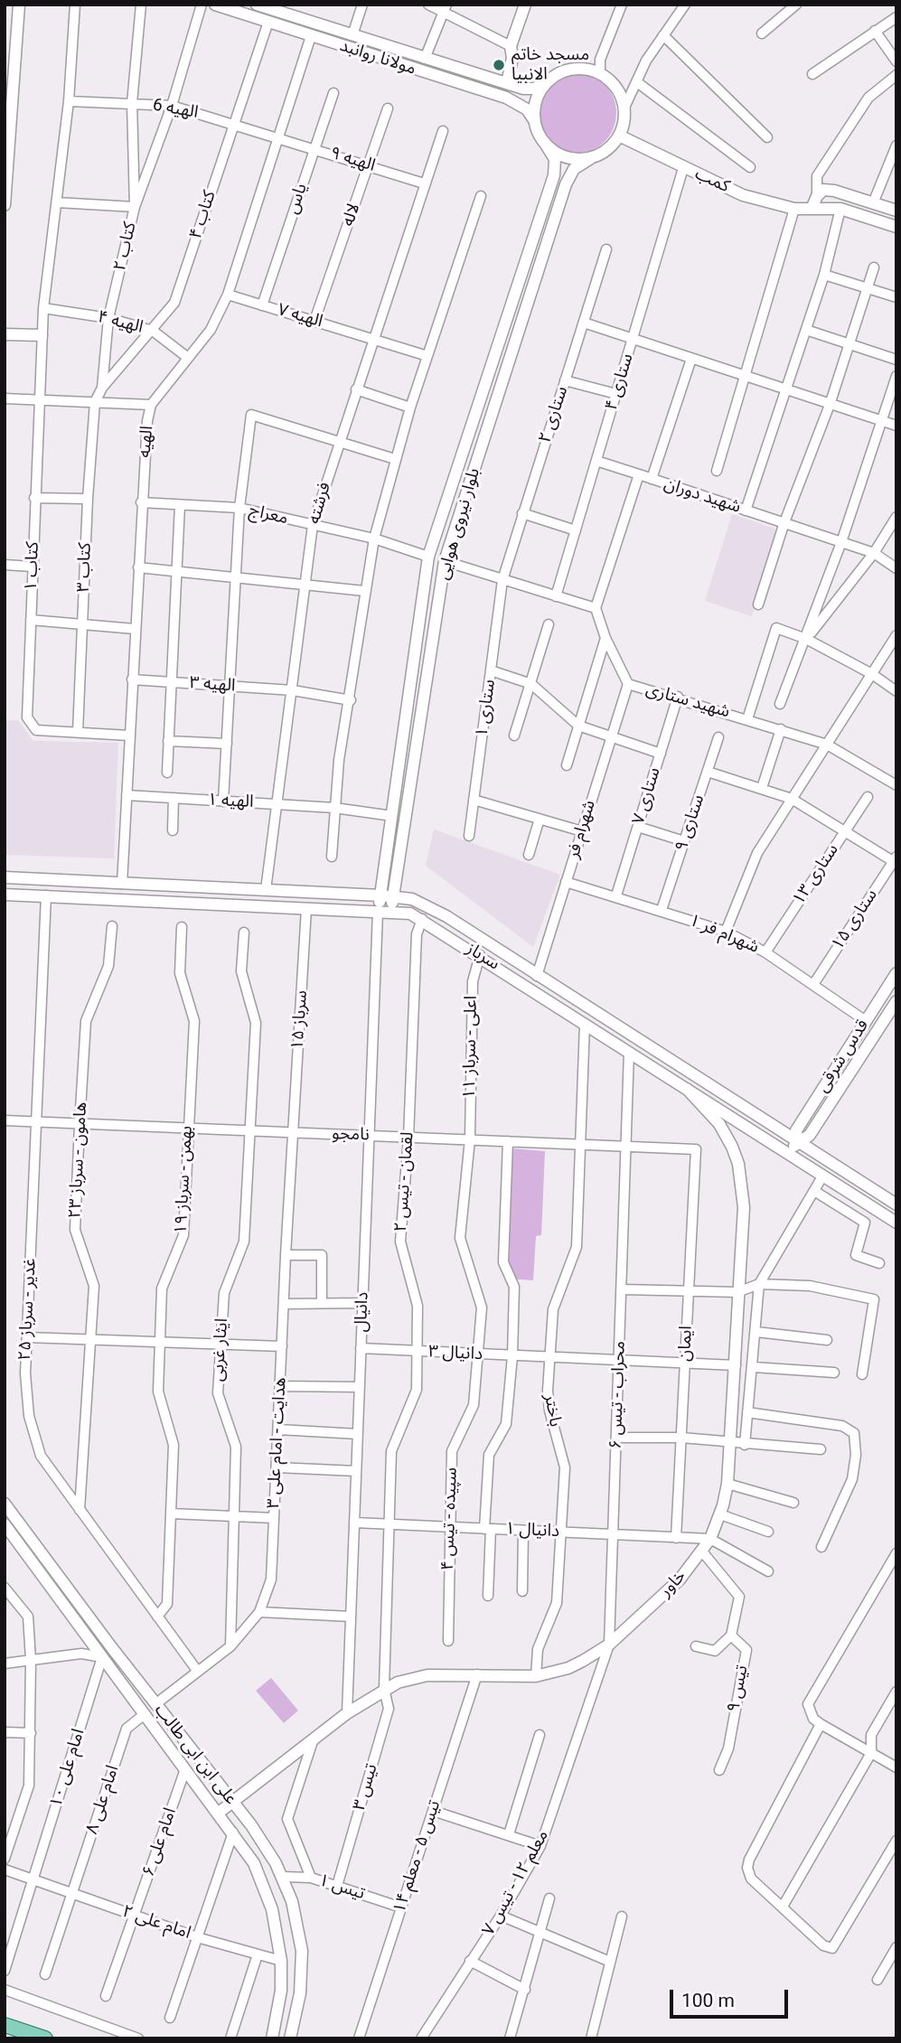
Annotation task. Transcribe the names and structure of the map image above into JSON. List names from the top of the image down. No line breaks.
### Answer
{"streets":{"street":["مولانا روانبد","الهیه 6","الهیه ۹","کمب","یاس","کتاب ۴","لاله","کتاب ۲","الهیه ۷","الهیه ۴","ستاری ۴","ستاری ۲","الهیه","شهید دوران","فرشته","معراج","بلوار نیروی هوایی","کتاب ۱","کتاب ۳","الهیه ۳","شهید ستاری","ستاری ۱","ستاری ۷","الهیه ۱","ستاری ۹","شهرام فر","ستاری ۱۳","ستاری ۱۵","شهرام فر ۱","سرباز","سرباز ۱۵","اعلی - سرباز ۱۱","قدس شرقی","نامجو","هامون - سرباز ۲۳","بهمن - سرباز ۱۹","لقمان - تیس ۲","غدیر - سرباز ۲۵","دانیال","ایمان","ایثار غربی","دانیال ۳","محراب - تیس ۶","باختر","هدایت - امام علی ۳","سپیده - تیس ۴","دانیال ۱","خاور","تیس ۹","علی ابن ابی طالب","امام علی ۱۰","تیس ۳","امام علی ۸","امام علی ۶","تیس ۵ - معلم ۱۴","معلم ۱۲ - تیس ۷","تیس ۱","امام علی ۲"]},"crossings":[["مولانا روانبد","کمب"],["مولانا روانبد","کتاب ۴"],["مولانا روانبد","الهیه"],["الهیه 6","الهیه ۹"],["الهیه 6","کتاب ۴"],["الهیه 6","کتاب ۲"],["الهیه 6","الهیه"],["الهیه 6","کتاب ۱"],["الهیه ۹","یاس"],["الهیه ۹","لاله"],["الهیه ۹","الهیه"],["الهیه ۹","فرشته"],["کمب","ستاری ۴"],["یاس","الهیه ۷"],["کتاب ۴","کتاب ۲"],["کتاب ۴","الهیه ۴"],["لاله","الهیه ۷"],["کتاب ۲","الهیه ۴"],["الهیه ۷","الهیه"],["الهیه ۷","فرشته"],["الهیه ۴","الهیه"],["الهیه ۴","کتاب ۱"],["ستاری ۴","شهید دوران"],["ستاری ۲","ستاری ۱"],["الهیه","معراج"],["الهیه","الهیه ۳"],["الهیه","الهیه ۱"],["فرشته","معراج"],["فرشته","الهیه ۳"],["فرشته","الهیه ۱"],["معراج","بلوار نیروی هوایی"],["بلوار نیروی هوایی","الهیه ۱"],["بلوار نیروی هوایی","سرباز"],["بلوار نیروی هوایی","دانیال"],["کتاب ۱","کتاب ۳"],["شهید ستاری","ستاری ۷"],["شهید ستاری","شهرام فر"],["ستاری ۷","شهرام فر ۱"],["ستاری ۹","شهرام فر ۱"],["شهرام فر","شهرام فر ۱"],["شهرام فر","سرباز"],["ستاری ۱۳","شهرام فر ۱"],["ستاری ۱۵","شهرام فر ۱"],["شهرام فر ۱","قدس شرقی"],["سرباز","سرباز ۱۵"],["سرباز","اعلی - سرباز ۱۱"],["سرباز","قدس شرقی"],["سرباز","لقمان - تیس ۲"],["سرباز","غدیر - سرباز ۲۵"],["سرباز","دانیال"],["سرباز","محراب - تیس ۶"],["سرباز","باختر"],["سرباز","خاور"],["سرباز ۱۵","نامجو"],["سرباز ۱۵","هدایت - امام علی ۳"],["اعلی - سرباز ۱۱","نامجو"],["اعلی - سرباز ۱۱","سپیده - تیس ۴"],["نامجو","هامون - سرباز ۲۳"],["نامجو","بهمن - سرباز ۱۹"],["نامجو","لقمان - تیس ۲"],["نامجو","غدیر - سرباز ۲۵"],["نامجو","دانیال"],["نامجو","ایمان"],["نامجو","ایثار غربی"],["نامجو","محراب - تیس ۶"],["نامجو","باختر"],["نامجو","هدایت - امام علی ۳"],["نامجو","سپیده - تیس ۴"],["هامون - سرباز ۲۳","غدیر - سرباز ۲۵"],["بهمن - سرباز ۱۹","غدیر - سرباز ۲۵"],["لقمان - تیس ۲","دانیال ۳"],["لقمان - تیس ۲","دانیال ۱"],["لقمان - تیس ۲","خاور"],["لقمان - تیس ۲","تیس ۳"],["غدیر - سرباز ۲۵","هدایت - امام علی ۳"],["دانیال","دانیال ۳"],["دانیال","دانیال ۱"],["دانیال","خاور"],["ایمان","دانیال ۳"],["ایمان","دانیال ۱"],["ایثار غربی","هدایت - امام علی ۳"],["دانیال ۳","محراب - تیس ۶"],["دانیال ۳","باختر"],["دانیال ۳","سپیده - تیس ۴"],["دانیال ۳","خاور"],["محراب - تیس ۶","دانیال ۱"],["محراب - تیس ۶","خاور"],["محراب - تیس ۶","معلم ۱۲ - تیس ۷"],["باختر","دانیال ۱"],["باختر","خاور"],["هدایت - امام علی ۳","علی ابن ابی طالب"],["سپیده - تیس ۴","دانیال ۱"],["دانیال ۱","خاور"],["خاور","علی ابن ابی طالب"],["خاور","تیس ۳"],["خاور","تیس ۵ - معلم ۱۴"],["خاور","معلم ۱۲ - تیس ۷"],["خاور","تیس ۱"],["علی ابن ابی طالب","امام علی ۱۰"],["علی ابن ابی طالب","امام علی ۸"],["علی ابن ابی طالب","امام علی ۶"],["علی ابن ابی طالب","امام علی ۲"],["امام علی ۱۰","امام علی ۲"],["تیس ۳","تیس ۱"],["امام علی ۸","امام علی ۲"],["امام علی ۶","امام علی ۲"],["تیس ۵ - معلم ۱۴","تیس ۱"]],"places":["مسجد خاتم الانبیا"],"scale_bar":"100 m"}
